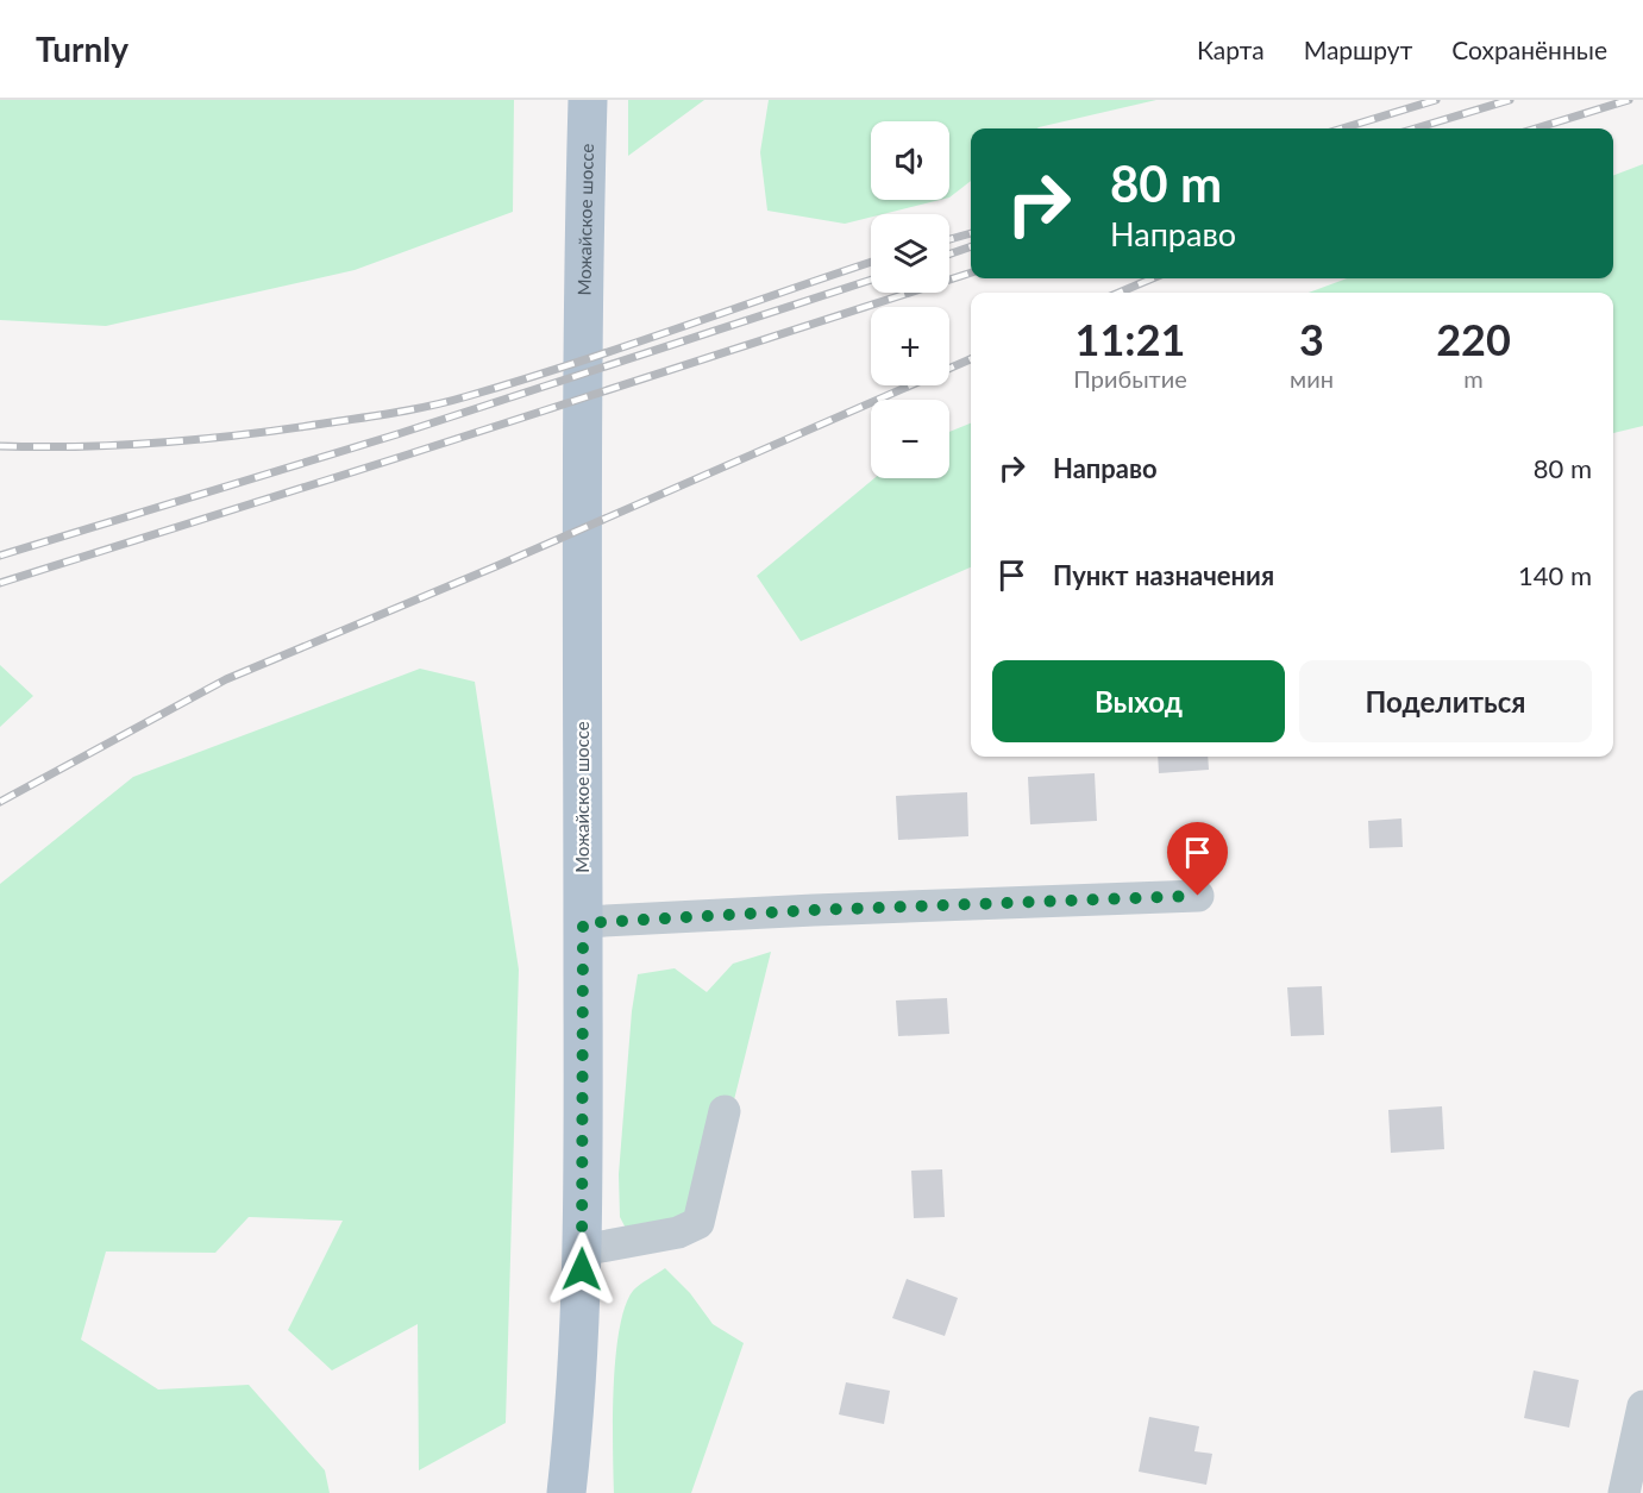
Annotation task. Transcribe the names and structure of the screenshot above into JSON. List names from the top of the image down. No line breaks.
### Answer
{"streets":{"main road":["Можайское шоссе"]},"page":{"header":"Turnly","nav":["Карта","Маршрут","Сохранённые"],"map_buttons":["+","−"],"turn":["80 m","Направо"],"eta":["11:21","Прибытие","3","мин","220","m"],"list":[{"name":"Направо","value":"80 m"},{"name":"Пункт назначения","value":"140 m"}],"buttons":["Выход","Поделиться"]}}
